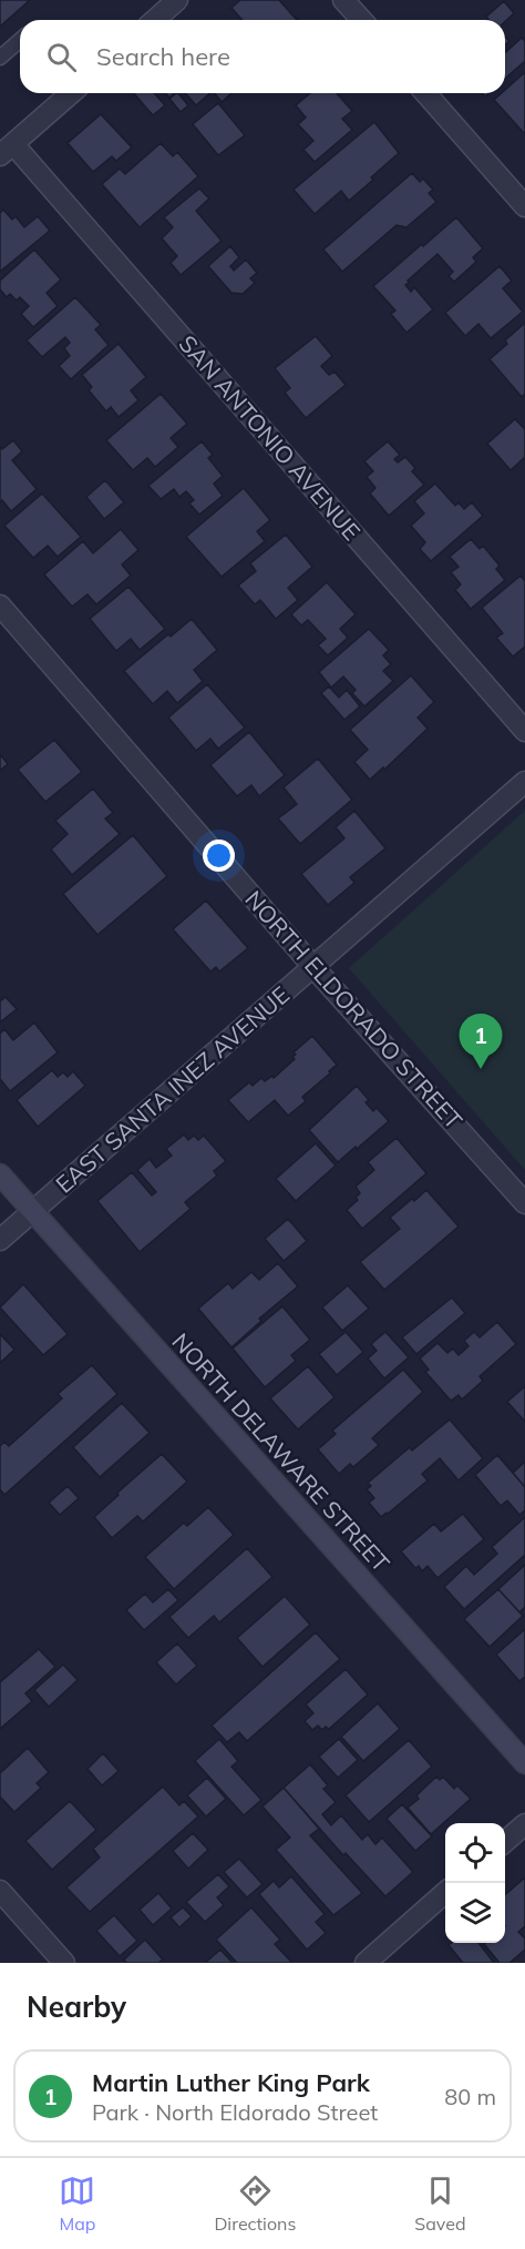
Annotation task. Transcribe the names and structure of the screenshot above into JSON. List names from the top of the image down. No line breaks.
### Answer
{"streets":{"main road":["NORTH DELAWARE STREET"],"street":["SAN ANTONIO AVENUE","NORTH ELDORADO STREET","EAST SANTA INEZ AVENUE"]},"crossings":[["NORTH ELDORADO STREET","EAST SANTA INEZ AVENUE"],["EAST SANTA INEZ AVENUE","NORTH DELAWARE STREET"]],"page":{"search":"Search here","pins":"1","heading":"Nearby","list":[{"mark":"1","name":"Martin Luther King Park","note":"Park · North Eldorado Street","value":"80 m"}],"nav":["Map","Directions","Saved"]}}
